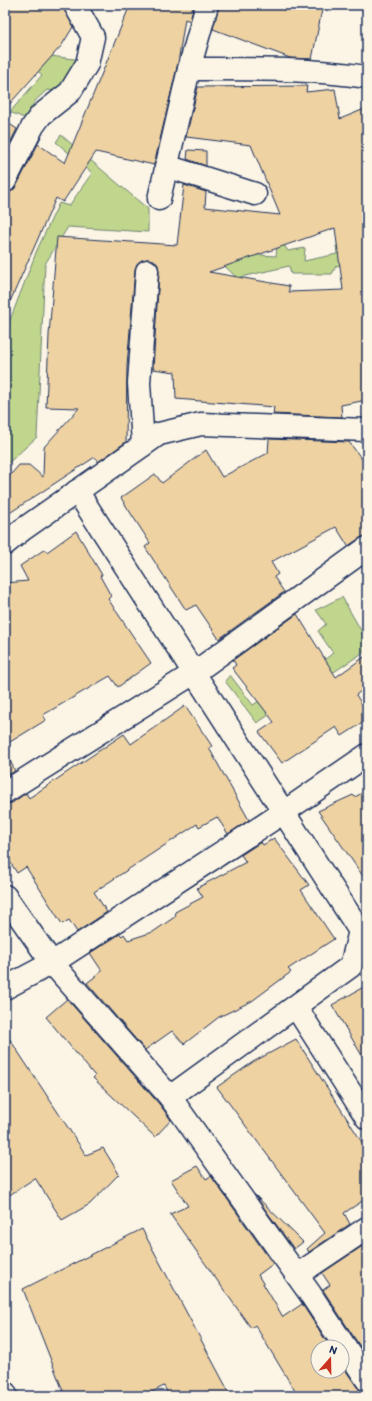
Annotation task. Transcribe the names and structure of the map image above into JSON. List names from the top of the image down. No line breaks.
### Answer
{"north":"top"}
